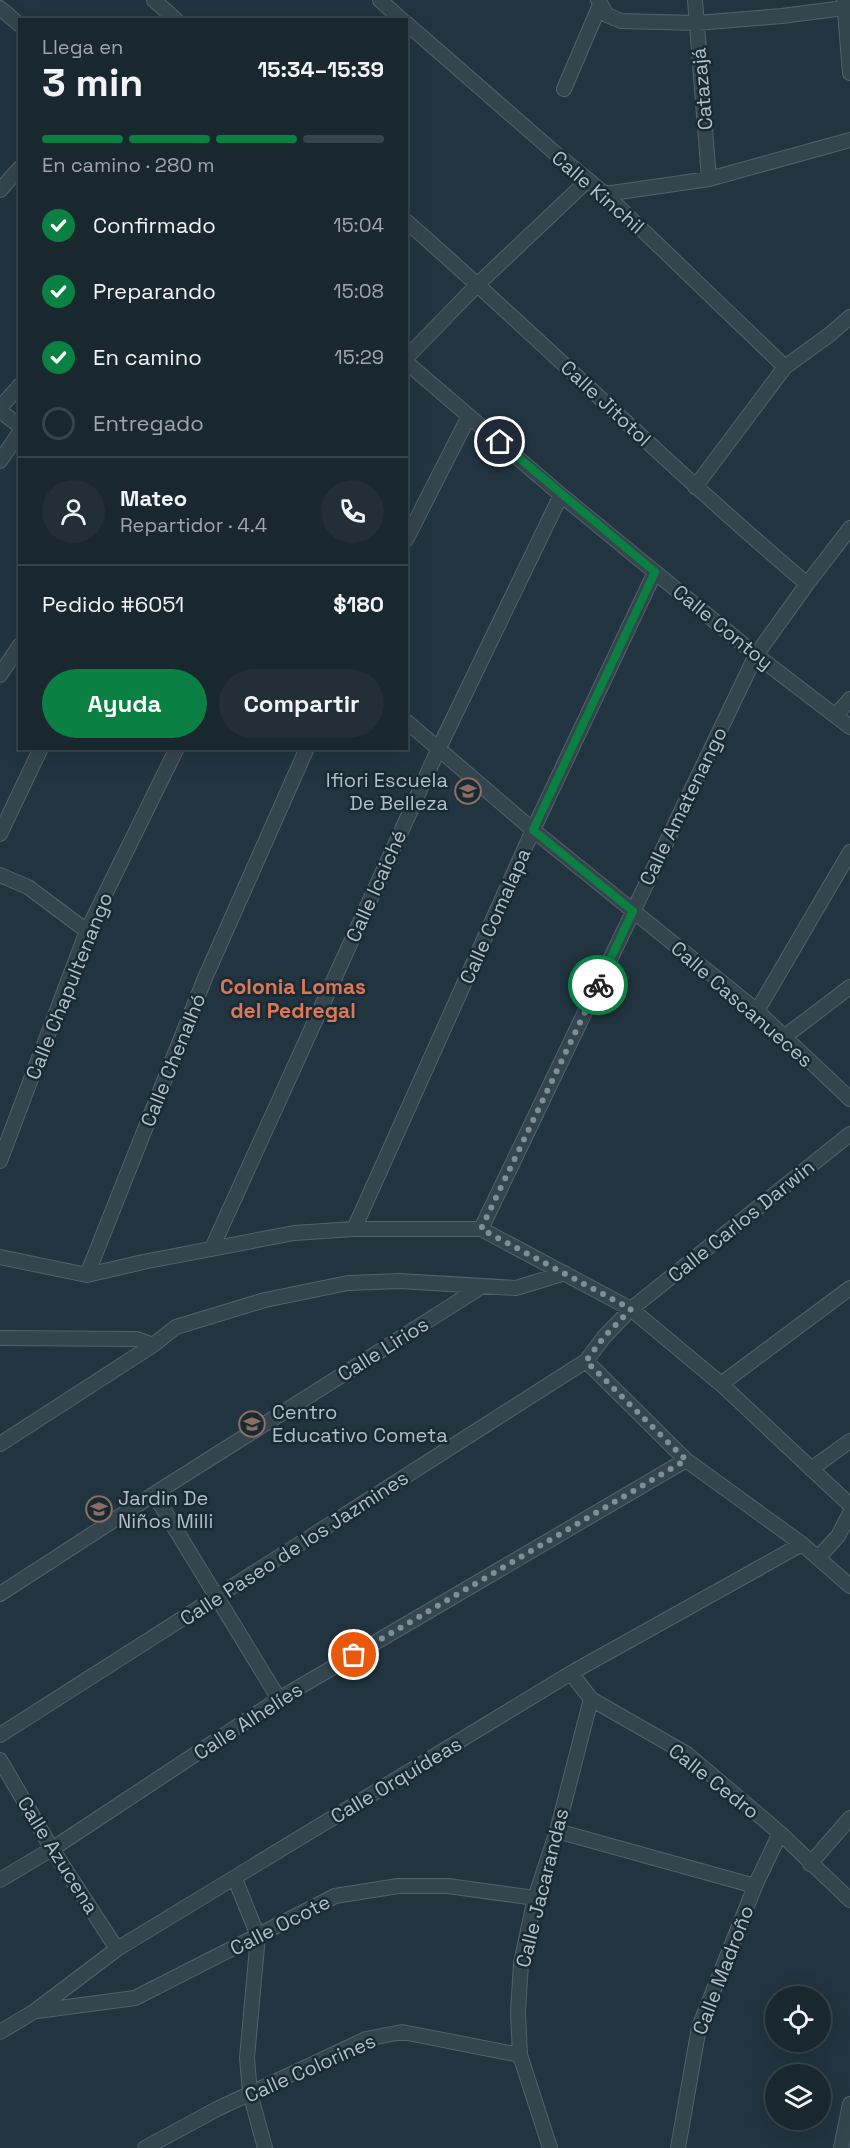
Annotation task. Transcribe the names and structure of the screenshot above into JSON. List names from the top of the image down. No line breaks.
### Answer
{"streets":{"street":["Catazajá","Calle Kinchil","Calle Jitotol","Calle Contoy","Calle Amatenango","Calle Icaiché","Calle Comalapa","Calle Chapultenango","Calle Cascanueces","Calle Chenalhó","Calle Carlos Darwin","Calle Lirios","Calle Paseo de los Jazmines","Calle Alhelíes","Calle Orquídeas","Calle Cedro","Calle Azucena","Calle Jacarandas","Calle Ocote","Calle Madroño","Calle Colorines"]},"crossings":[["Calle Jitotol","Calle Amatenango"],["Calle Contoy","Calle Amatenango"],["Calle Contoy","Calle Icaiché"],["Calle Contoy","Calle Comalapa"],["Calle Amatenango","Calle Cascanueces"],["Calle Icaiché","Calle Cascanueces"],["Calle Comalapa","Calle Cascanueces"],["Calle Carlos Darwin","Calle Paseo de los Jazmines"],["Calle Alhelíes","Calle Azucena"],["Calle Orquídeas","Calle Cedro"],["Calle Orquídeas","Calle Azucena"],["Calle Orquídeas","Calle Ocote"],["Calle Cedro","Calle Jacarandas"],["Calle Cedro","Calle Madroño"],["Calle Jacarandas","Calle Ocote"],["Calle Jacarandas","Calle Colorines"]],"districts":["Colonia Lomas del Pedregal"],"places":{"school or university":["Ifiori Escuela De Belleza","Centro Educativo Cometa","Jardin De Niños Milli"]},"page":{"heading":["3 min","Llega en","15:34–15:39"],"panel":["Mateo","Repartidor · 4.4","Pedido #6051","$180"],"bar":"En camino · 280 m","list":[["Confirmado","15:04"],["Preparando","15:08"],["En camino","15:29"],"Entregado"],"buttons":["Ayuda","Compartir"]}}
